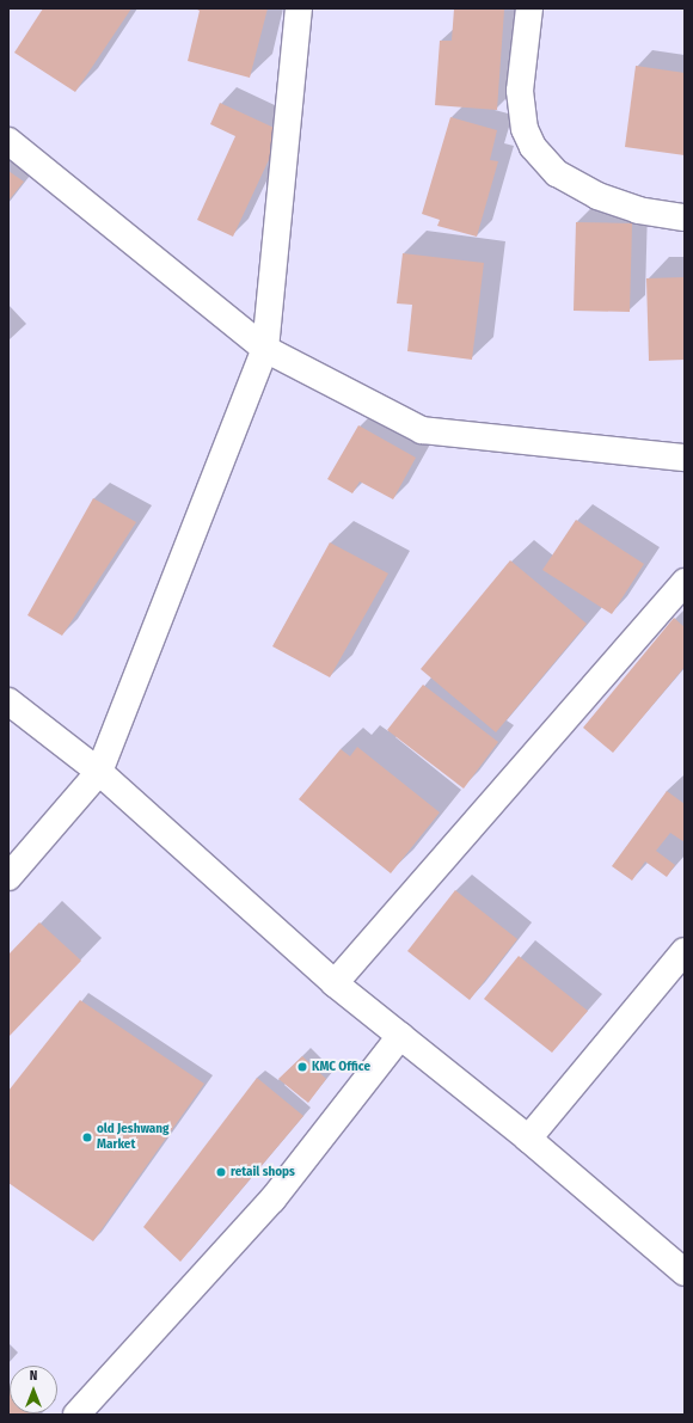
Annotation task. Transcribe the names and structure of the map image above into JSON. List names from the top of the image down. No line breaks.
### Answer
{"places":["KMC Office","old Jeshwang Market","retail shops"],"north":"top"}
